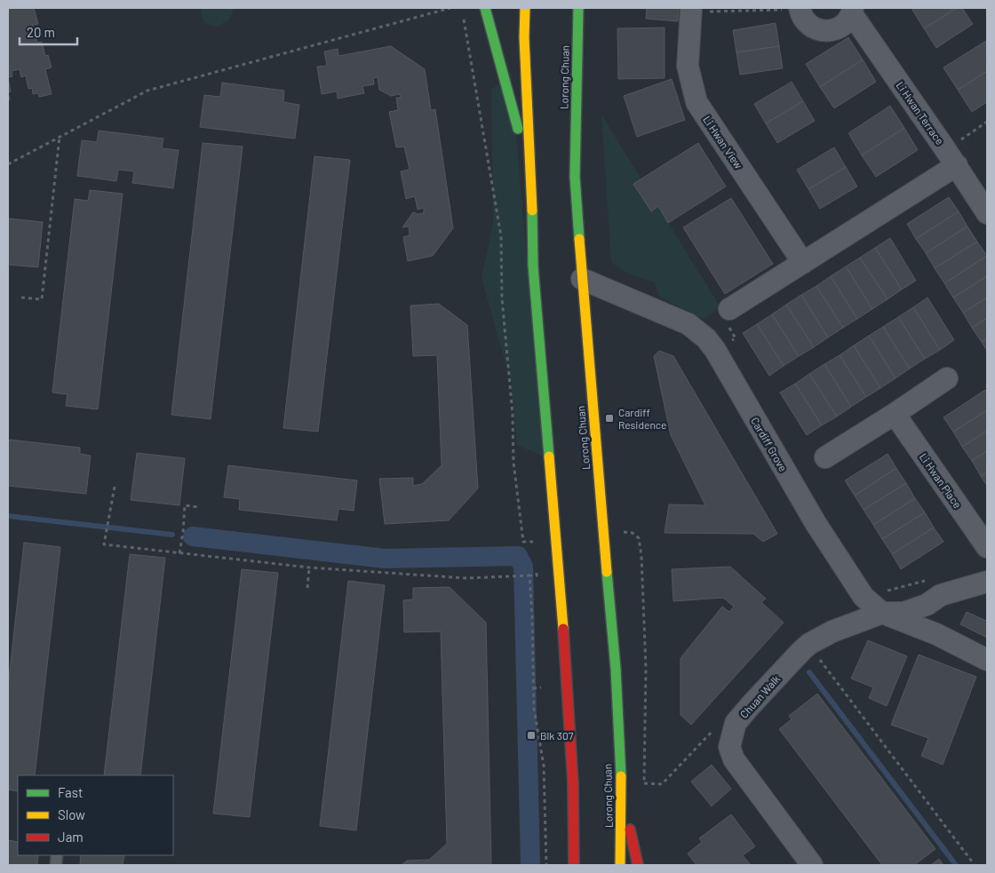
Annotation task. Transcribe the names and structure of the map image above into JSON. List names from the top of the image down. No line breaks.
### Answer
{"streets":{"main road":["Lorong Chuan"],"street":["Li Hwan Terrace","Li Hwan View","Cardiff Grove","Li Hwan Place","Chuan Walk"]},"crossings":[["Lorong Chuan","Cardiff Grove"],["Cardiff Grove","Chuan Walk"]],"places":{"transit":["Cardiff Residence","Blk 307"]},"legend":["Fast","Slow","Jam"],"scale_bar":"20 m"}
